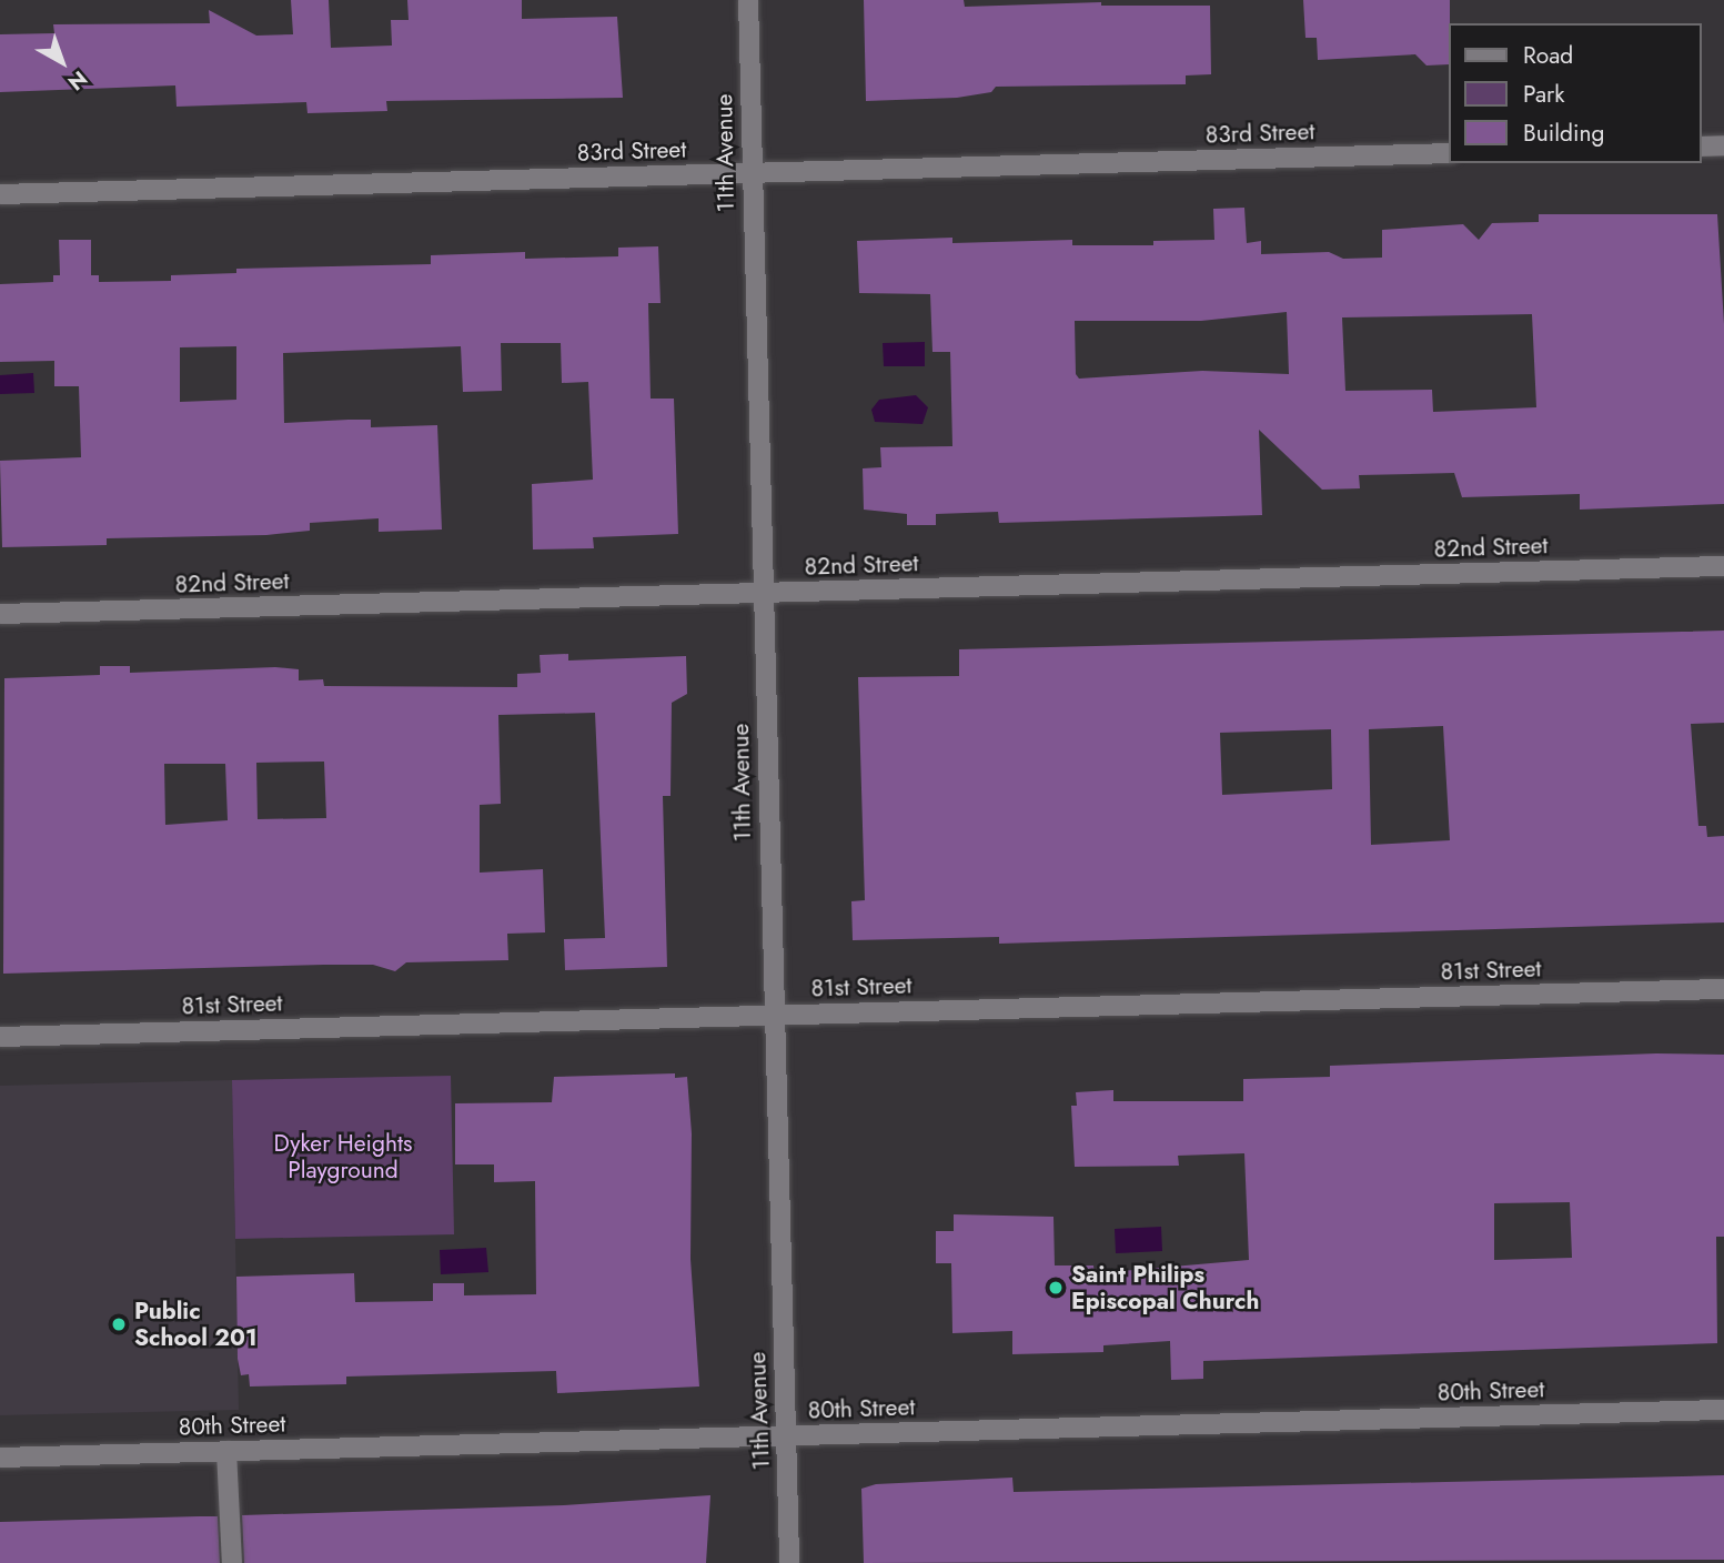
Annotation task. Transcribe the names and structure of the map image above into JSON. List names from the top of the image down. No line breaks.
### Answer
{"streets":{"street":["83rd Street","11th Avenue","82nd Street","81st Street","80th Street"]},"crossings":[["83rd Street","11th Avenue"],["11th Avenue","82nd Street"],["11th Avenue","81st Street"],["11th Avenue","80th Street"]],"parks":["Dyker Heights Playground"],"places":["Saint Philips Episcopal Church","Public School 201"],"legend":["Road","Park","Building"],"north":"bottom right"}
